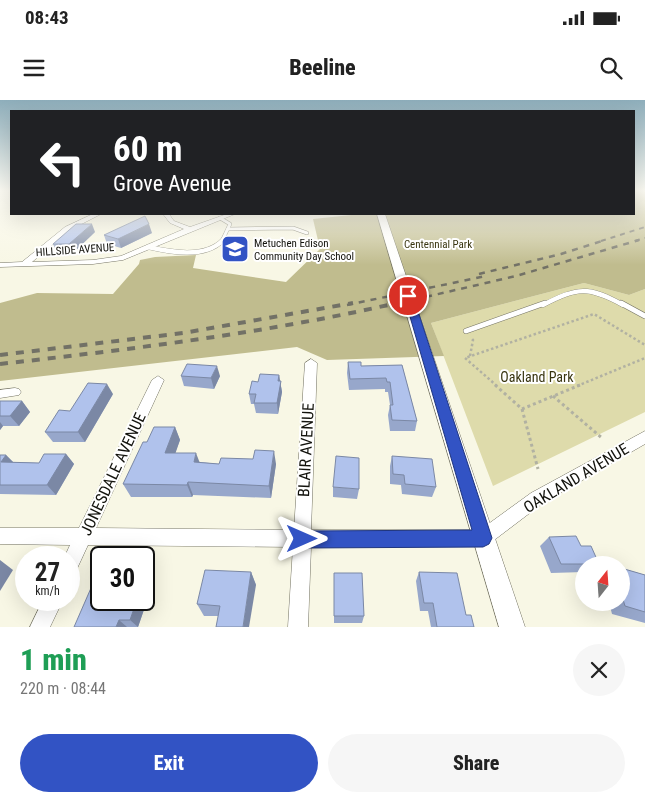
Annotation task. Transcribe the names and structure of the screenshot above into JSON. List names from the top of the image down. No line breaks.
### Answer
{"streets":{"street":["HILLSIDE AVENUE","BLAIR AVENUE","JONESDALE AVENUE","OAKLAND AVENUE"]},"parks":["Centennial Park","Oakland Park"],"places":{"school or university":["Metuchen Edison Community Day School"]},"north":"top","page":{"status":"08:43","header":"Beeline","turn":["60 m","Grove Avenue"],"speed":"27 km/h","limit":"30","heading":["1 min","220 m · 08:44"],"buttons":["Exit","Share"]}}
